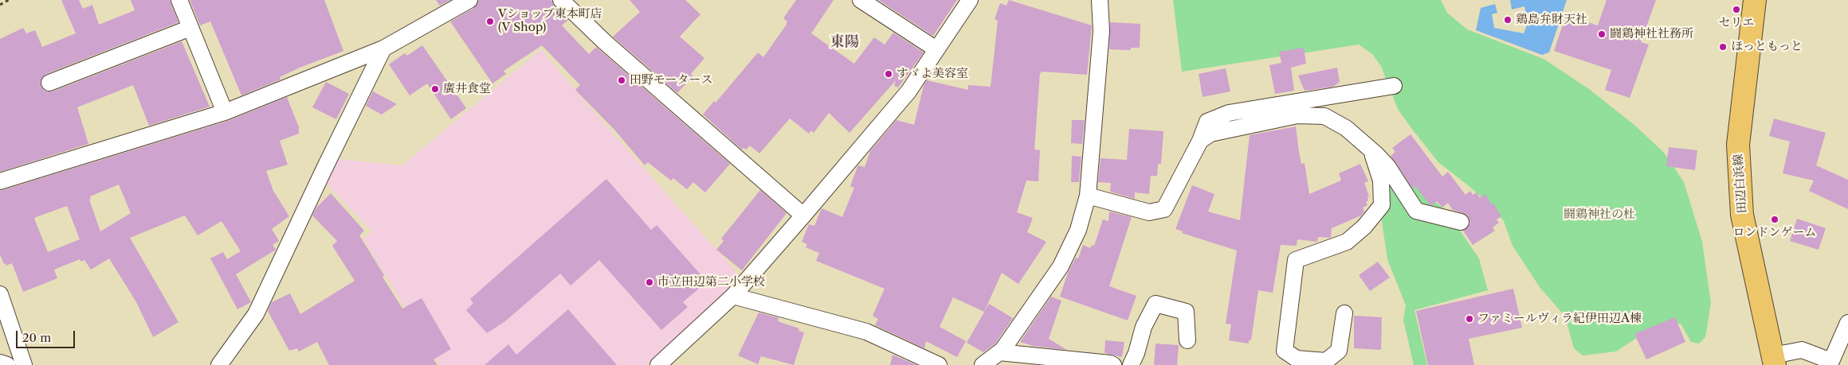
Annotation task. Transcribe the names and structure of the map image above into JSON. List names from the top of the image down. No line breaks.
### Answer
{"streets":{"main road":["田辺白浜線"]},"districts":["東陽"],"parks":["闘鶏神社の杜"],"places":["セリエ","鶏島弁財天社","Vショップ東本町店 (V Shop)","闘鶏神社社務所","ほっともっと","すゞよ美容室","田野モータース","廣井食堂","ロンドンゲーム","市立田辺第二小学校","ファミールヴィラ紀伊田辺A棟"],"scale_bar":"20 m"}
